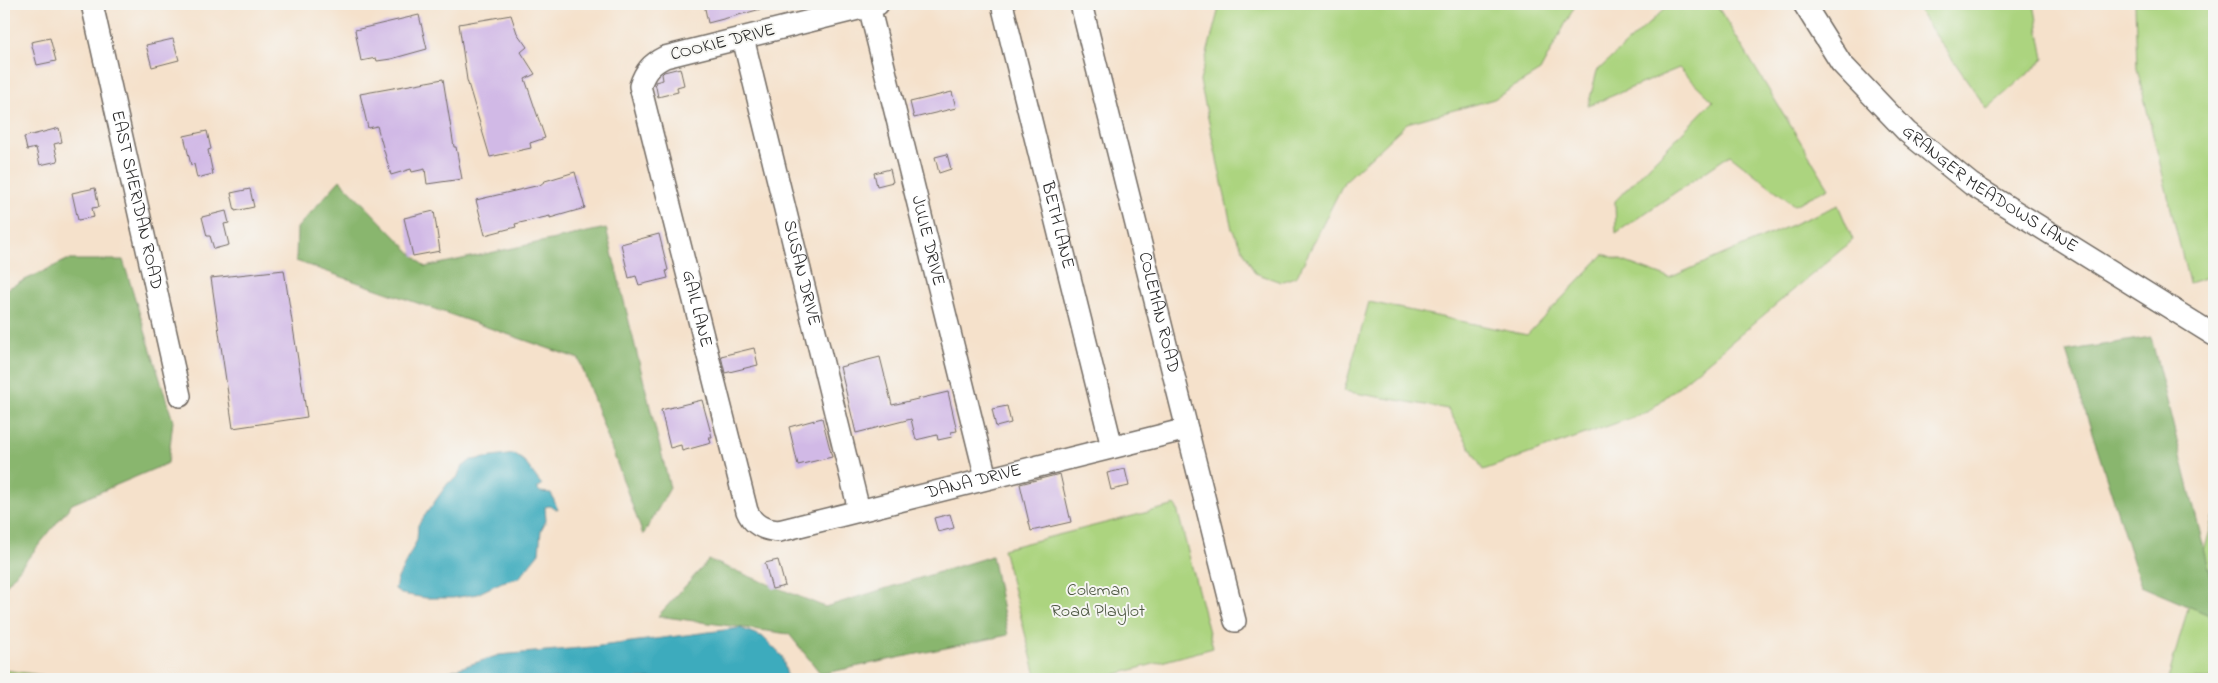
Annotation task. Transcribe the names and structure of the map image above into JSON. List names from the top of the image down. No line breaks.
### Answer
{"streets":{"street":["COOKIE DRIVE","GRANGER MEADOWS LANE","EAST SHERIDAN ROAD","BETH LANE","JULIE DRIVE","SUSAN DRIVE","GAIL LANE","COLEMAN ROAD","DANA DRIVE"]},"crossings":[["COOKIE DRIVE","JULIE DRIVE"],["COOKIE DRIVE","SUSAN DRIVE"],["COOKIE DRIVE","GAIL LANE"],["BETH LANE","DANA DRIVE"],["JULIE DRIVE","DANA DRIVE"],["SUSAN DRIVE","DANA DRIVE"],["GAIL LANE","DANA DRIVE"],["COLEMAN ROAD","DANA DRIVE"]],"parks":["Coleman Road Playlot"]}
